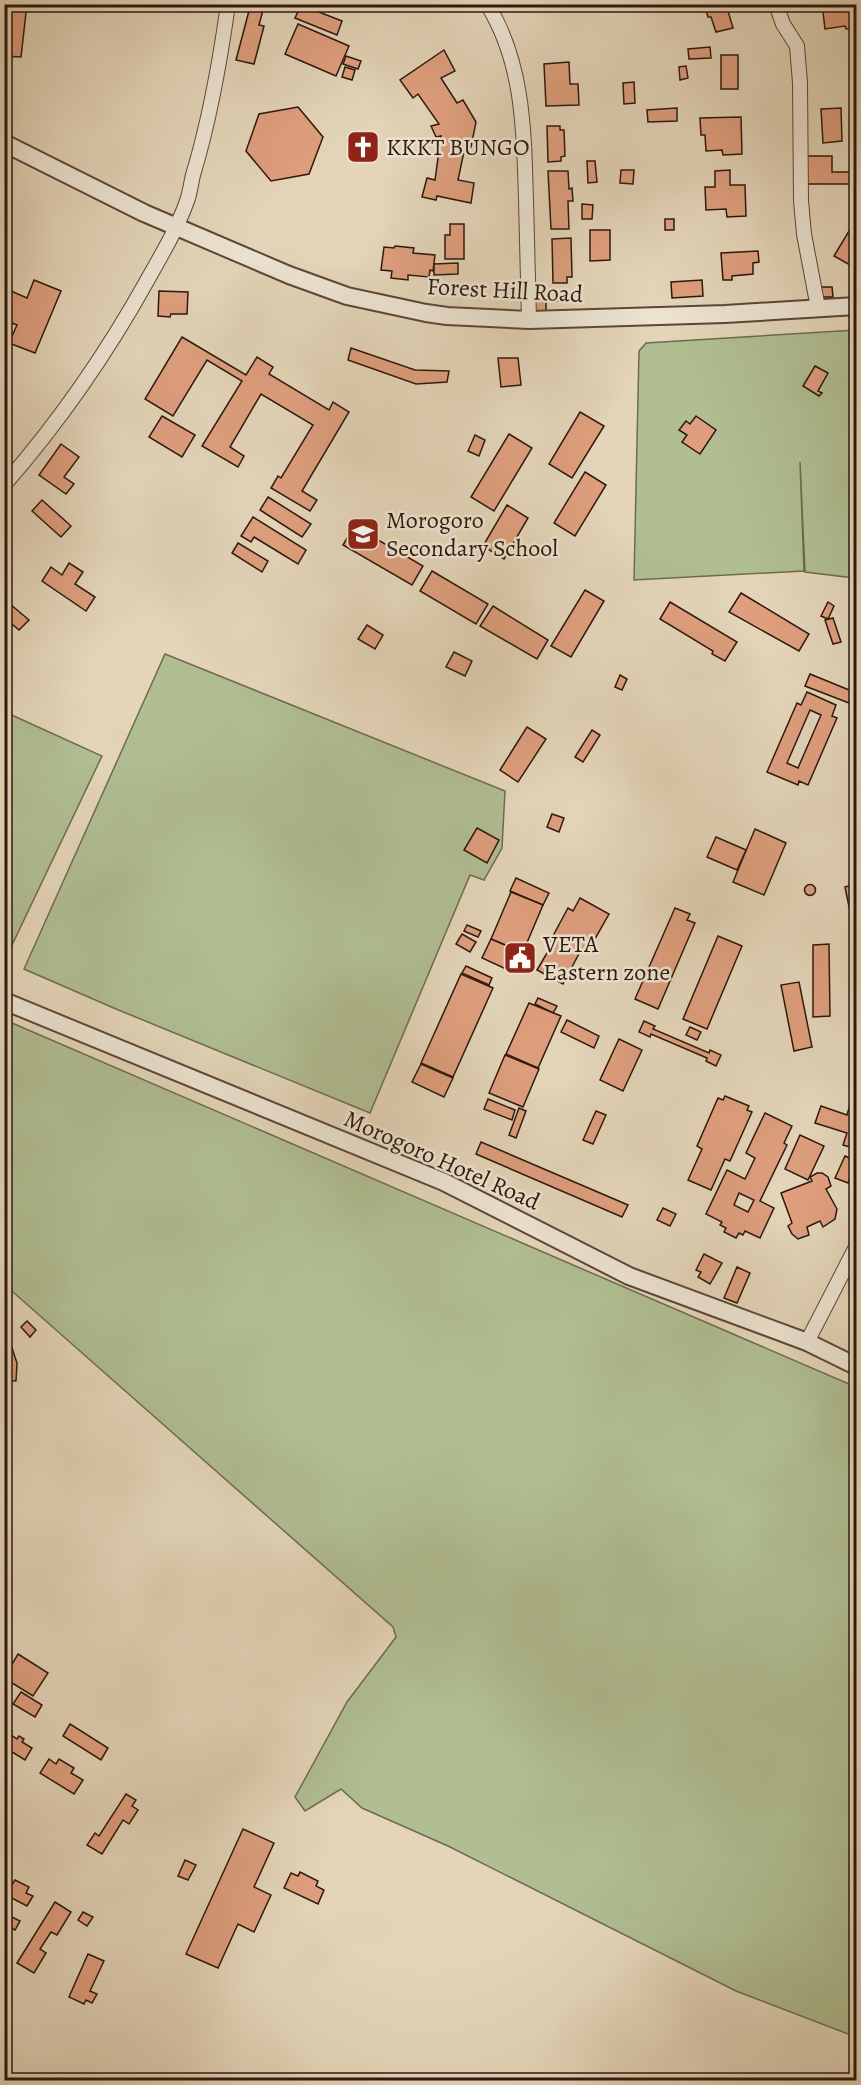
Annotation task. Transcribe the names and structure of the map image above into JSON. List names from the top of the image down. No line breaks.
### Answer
{"streets":{"street":["Forest Hill Road","Morogoro Hotel Road"]},"places":{"church":["KKKT BUNGO"],"school or university":["Morogoro Secondary School"],"public building":["VETA Eastern zone"]}}
